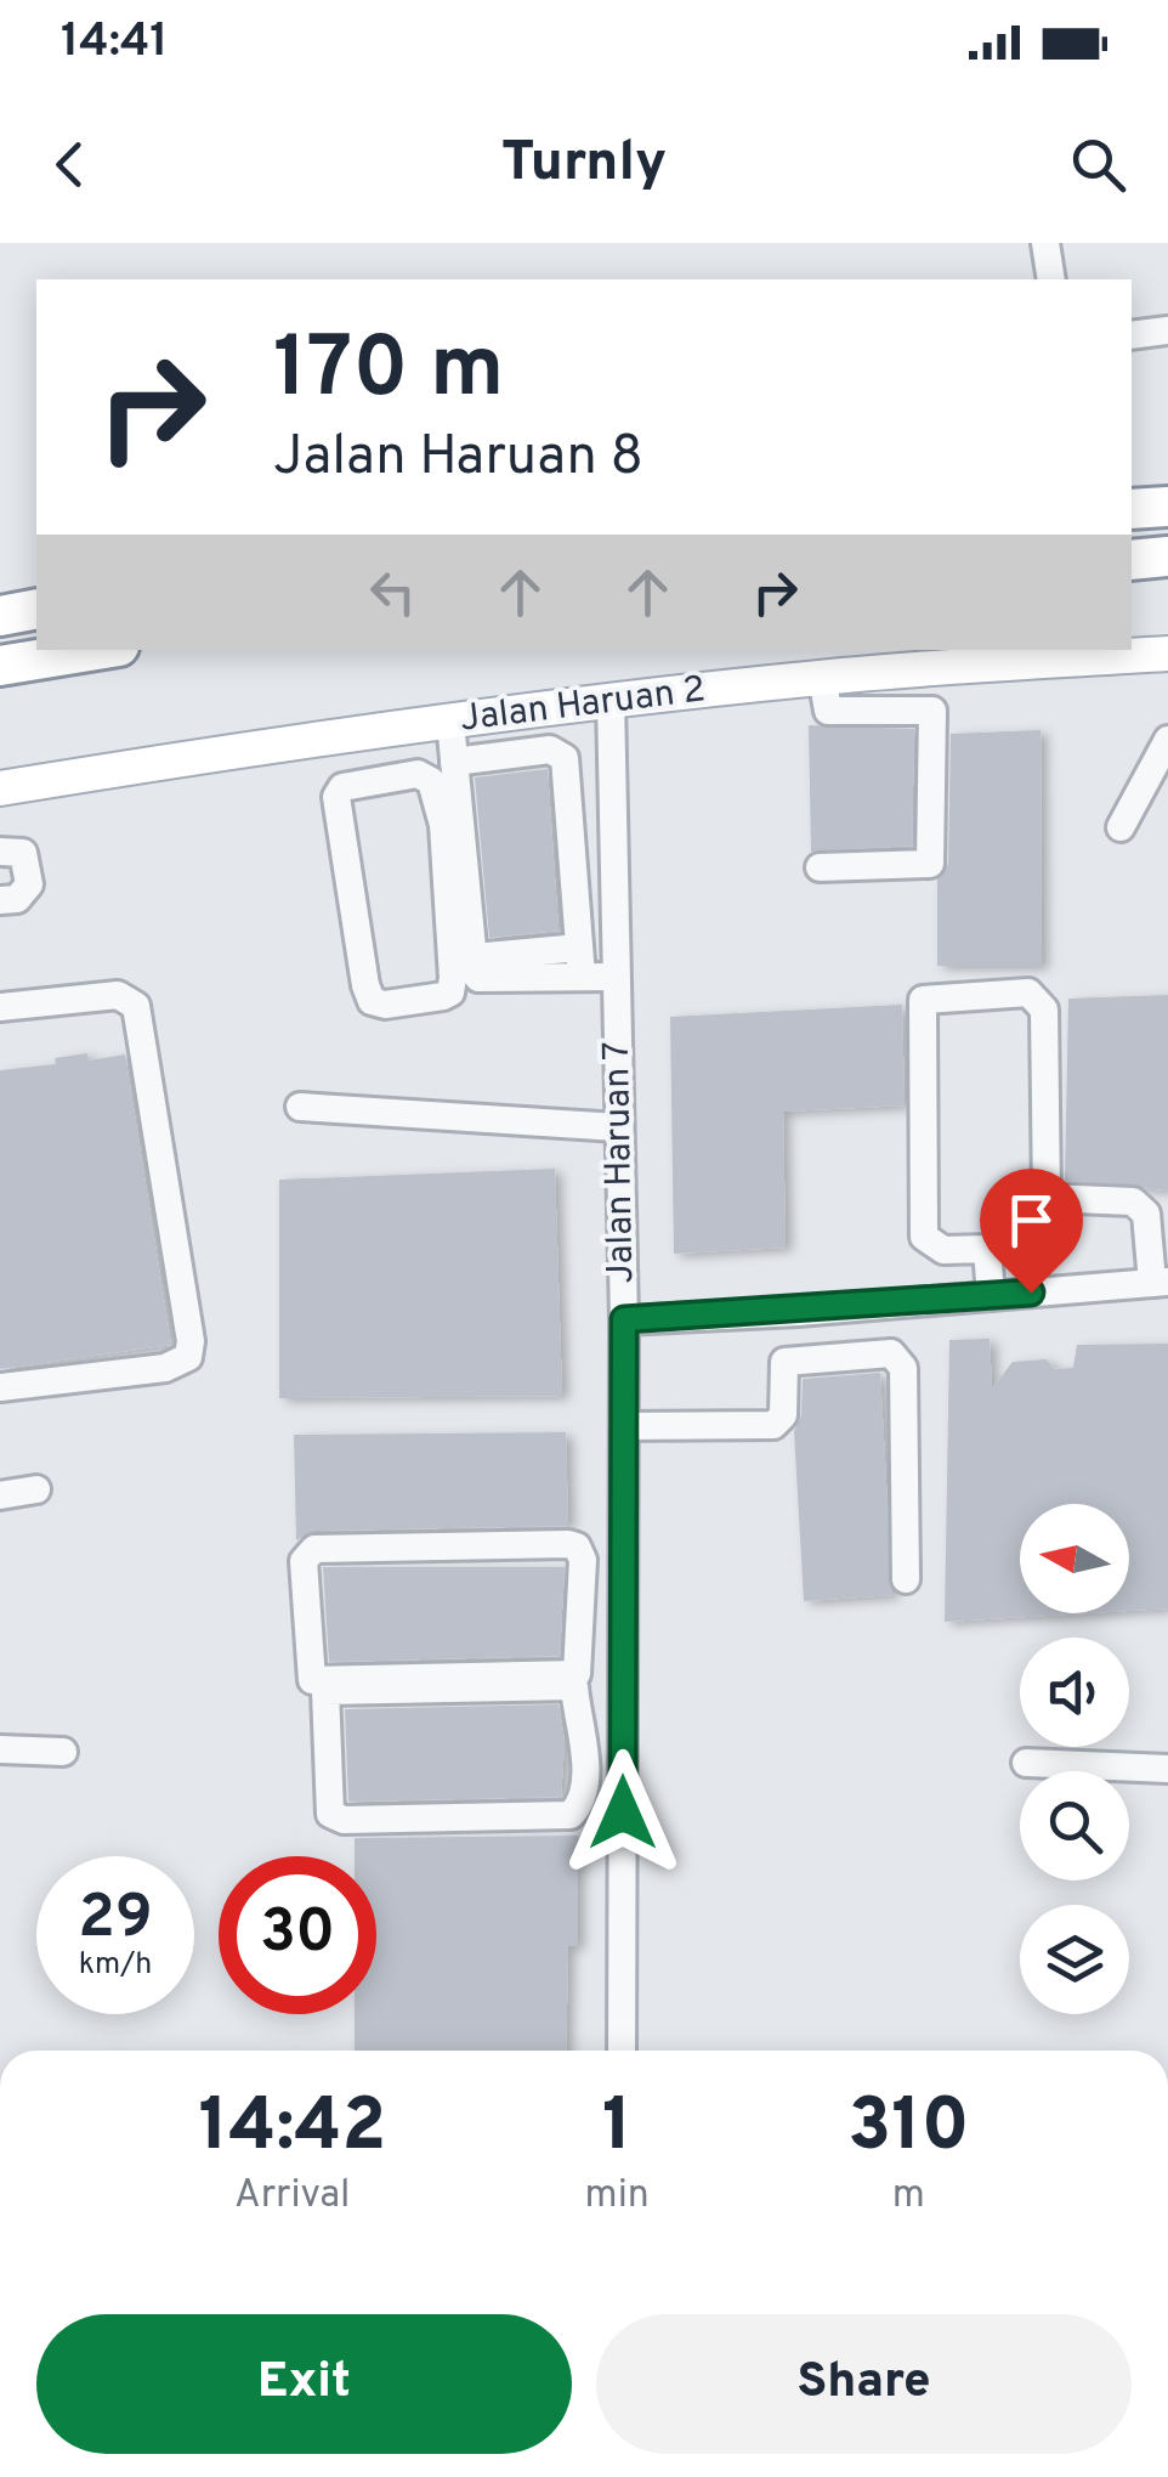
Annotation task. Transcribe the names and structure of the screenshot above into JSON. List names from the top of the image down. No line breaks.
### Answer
{"streets":{"main road":["Jalan Haruan 2"],"street":["Jalan Haruan 7"]},"crossings":[["Jalan Haruan 2","Jalan Haruan 7"]],"north":"left","page":{"status":"14:41","header":"Turnly","turn":["170 m","Jalan Haruan 8"],"speed":"29 km/h","limit":"30","eta":["14:42","Arrival","1","min","310","m"],"buttons":["Exit","Share"]}}
